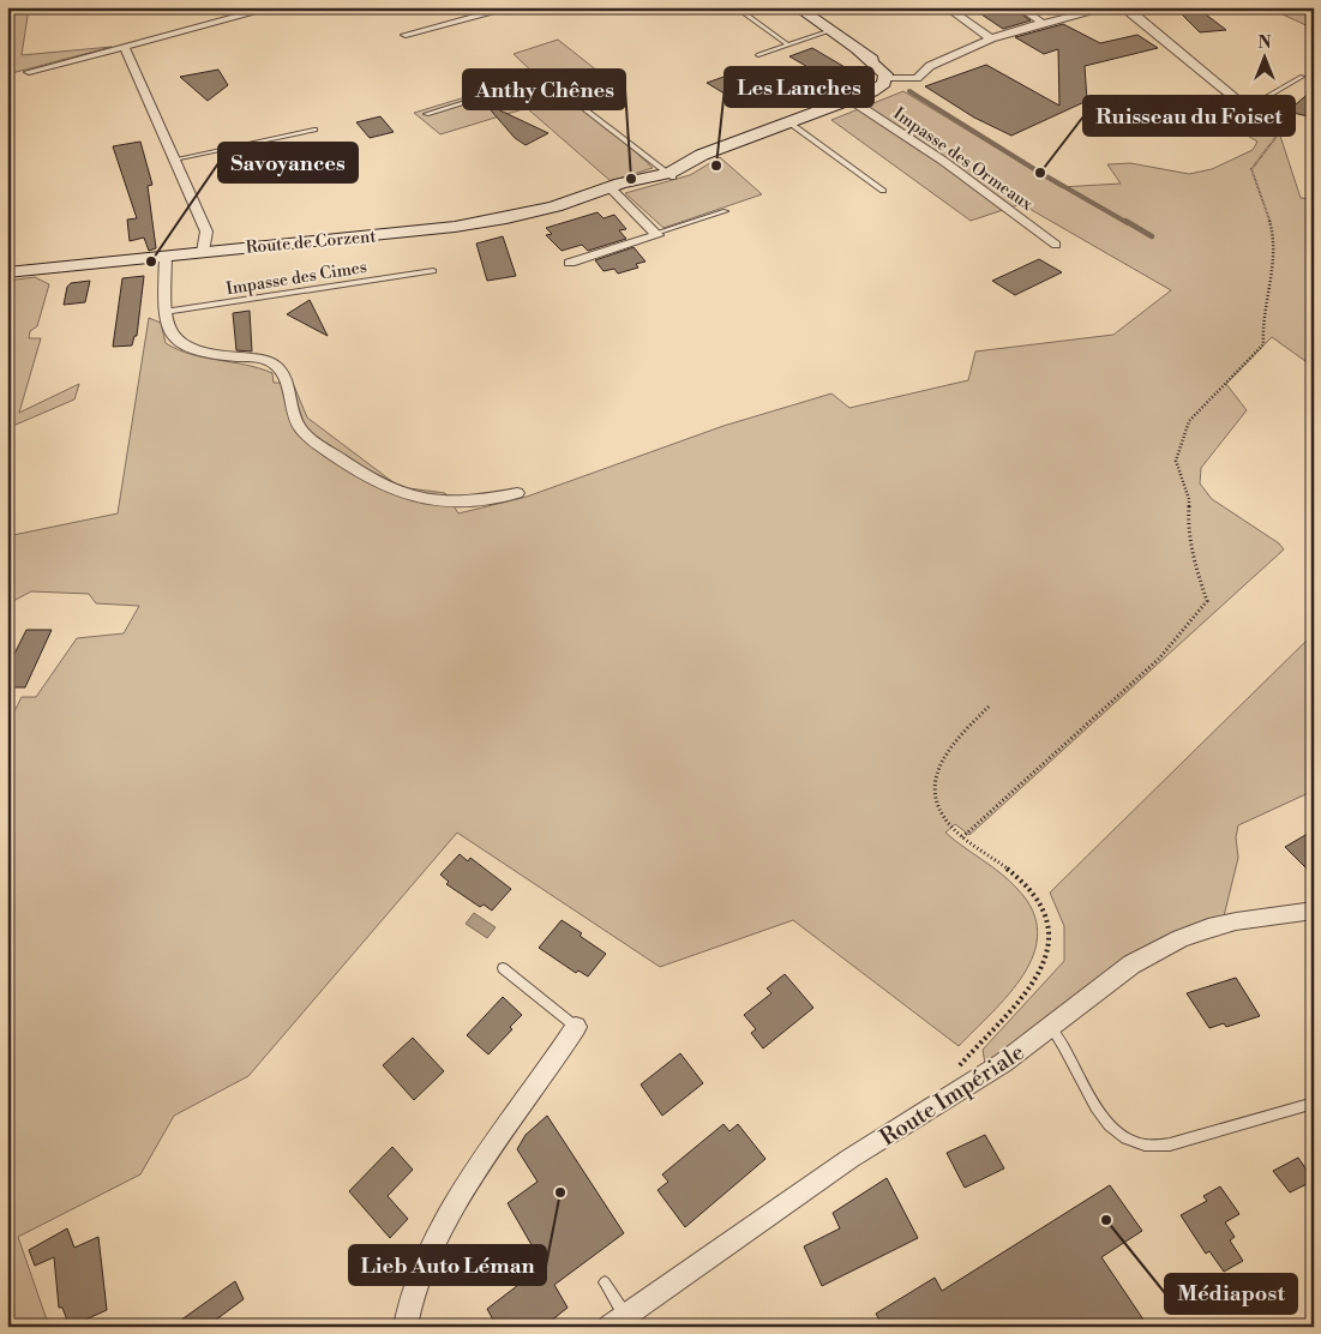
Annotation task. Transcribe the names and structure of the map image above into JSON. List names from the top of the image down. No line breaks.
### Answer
{"streets":{"street":["Impasse des Ormeaux","Route de Corzent","Route Impériale"],"lane":["Impasse des Cimes"]},"crossings":[["Impasse des Ormeaux","Route de Corzent"]],"places":["Les Lanches","Ruisseau du Foiset","Anthy Chênes","Savoyances","Lieb Auto Léman","Médiapost"],"north":"top"}
